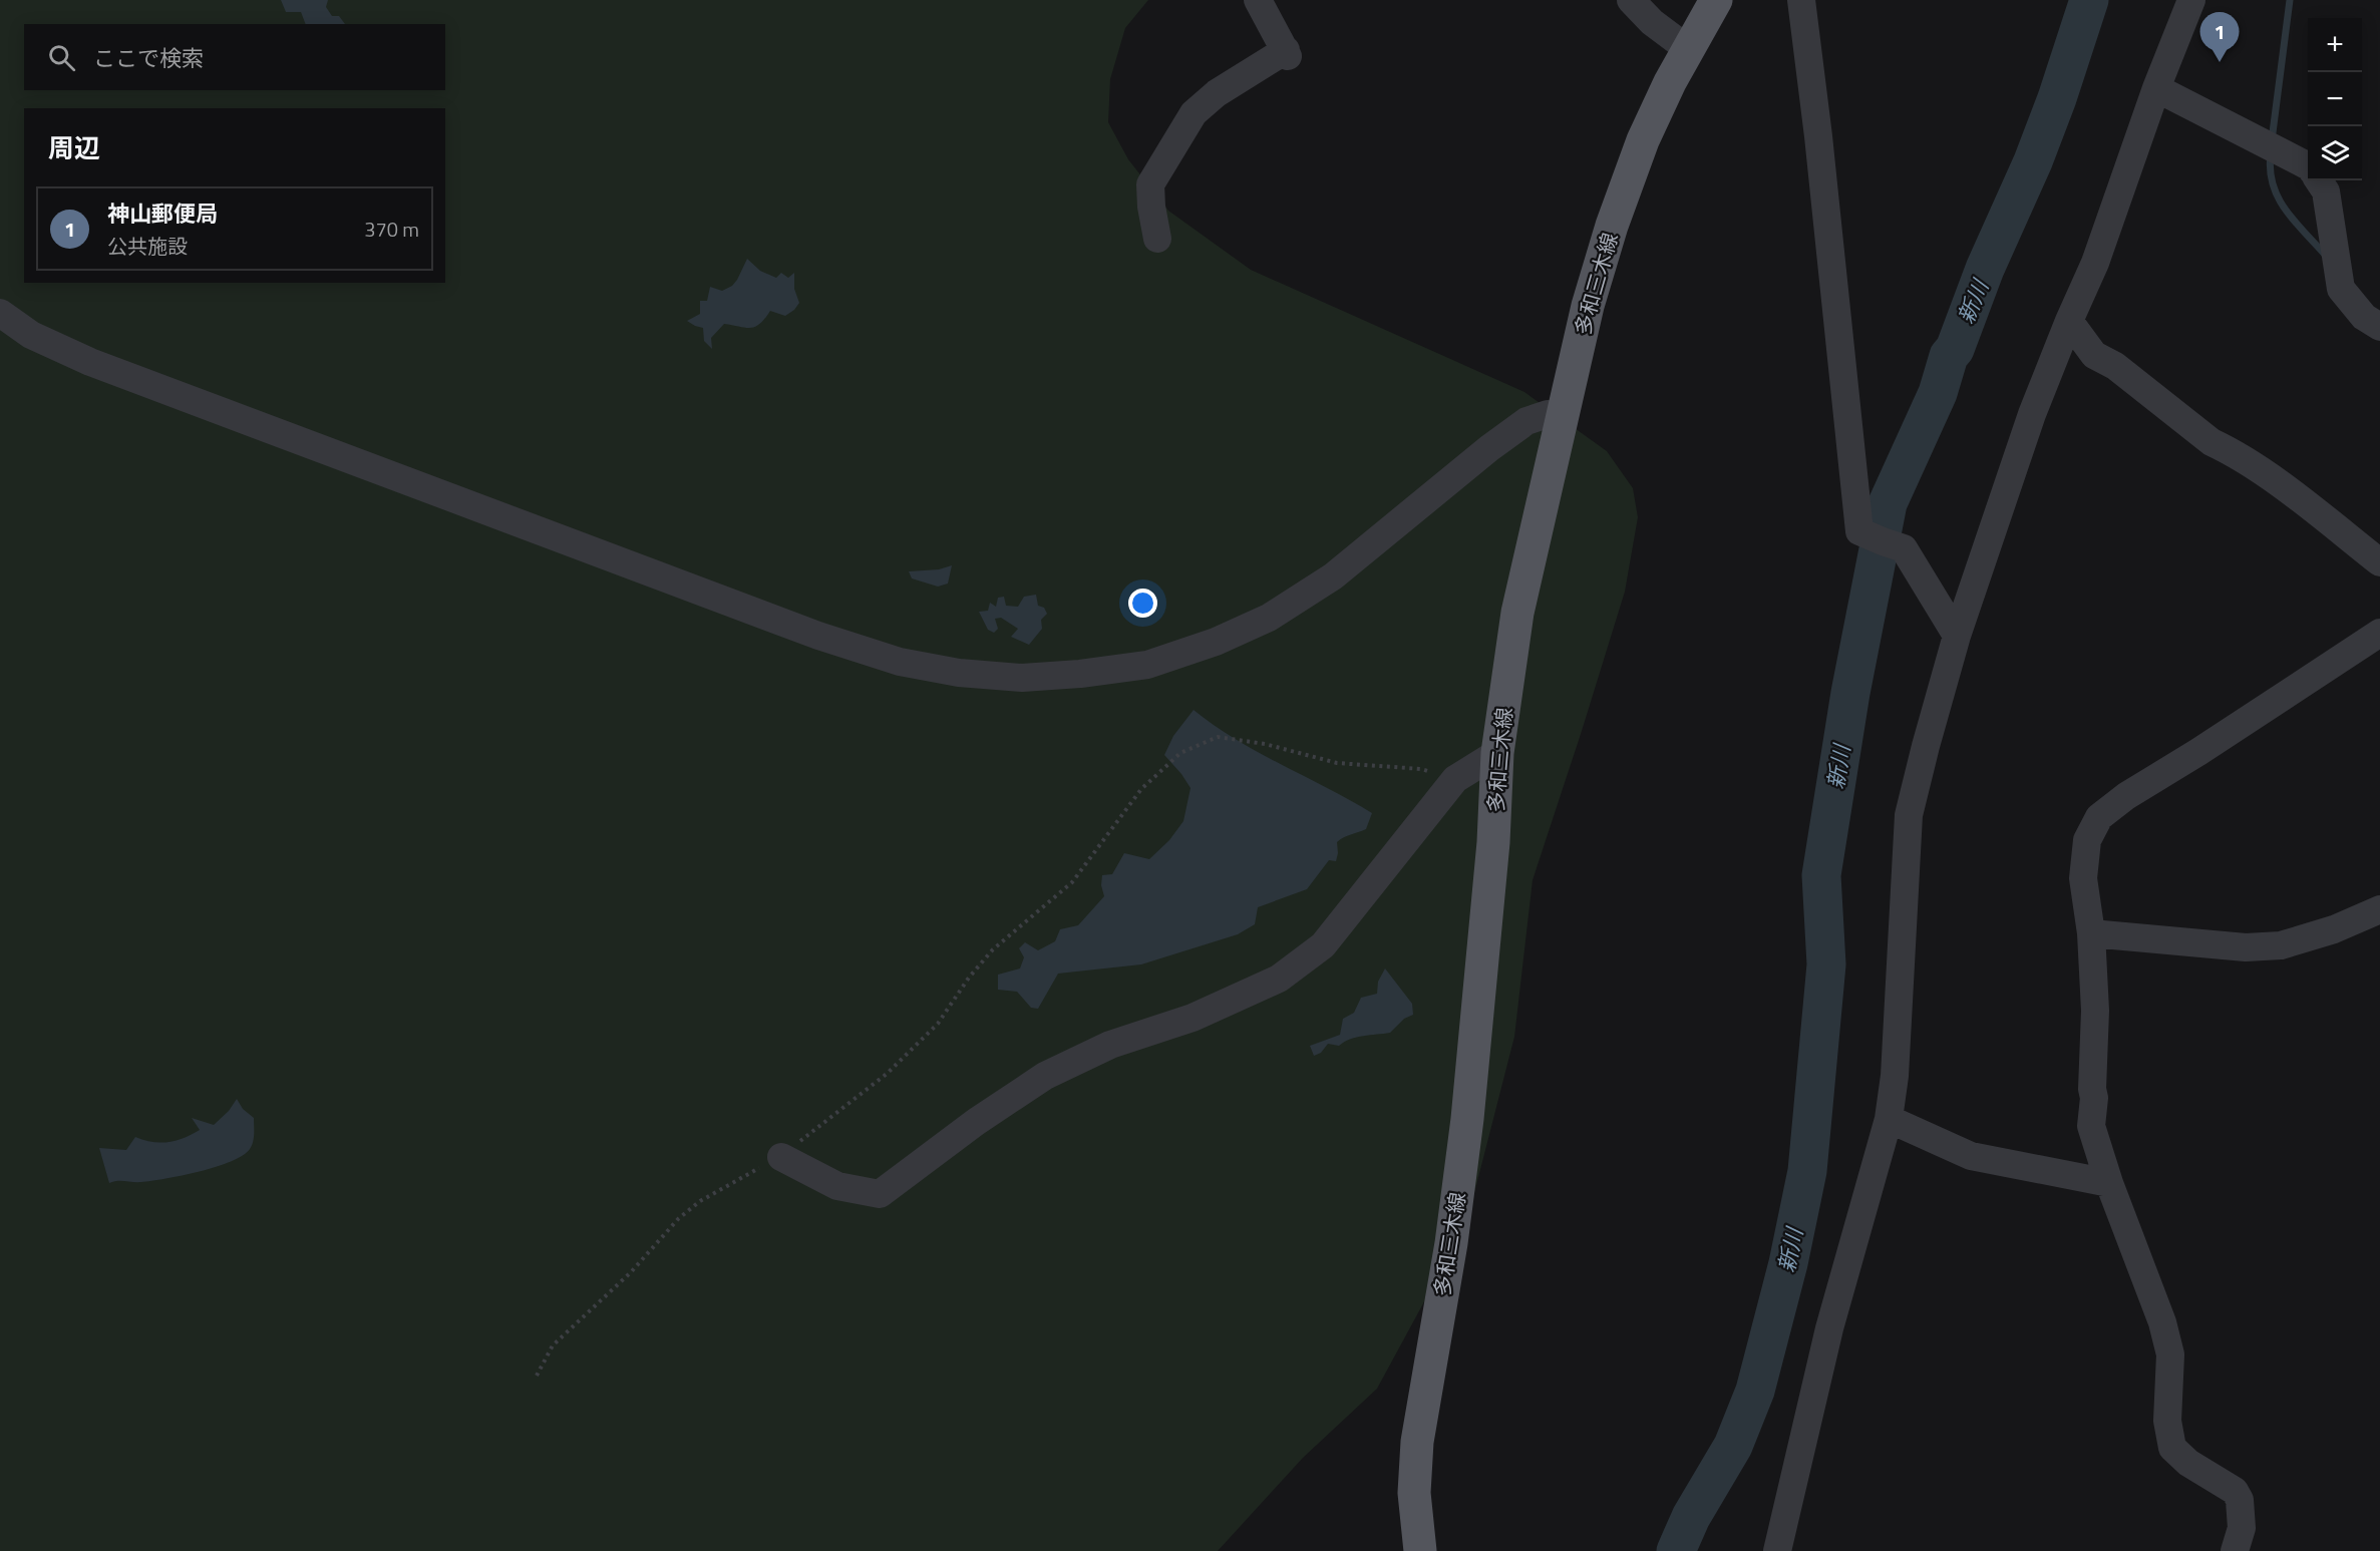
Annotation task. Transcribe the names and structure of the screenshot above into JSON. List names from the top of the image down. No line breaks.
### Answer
{"streets":{"main road":["多和三木線"]},"water":["新川"],"page":{"pins":"1","map_buttons":["+","−"],"search":"ここで検索","heading":"周辺","list":[{"mark":"1","name":"神山郵便局","note":"公共施設","value":"370 m"}]}}
